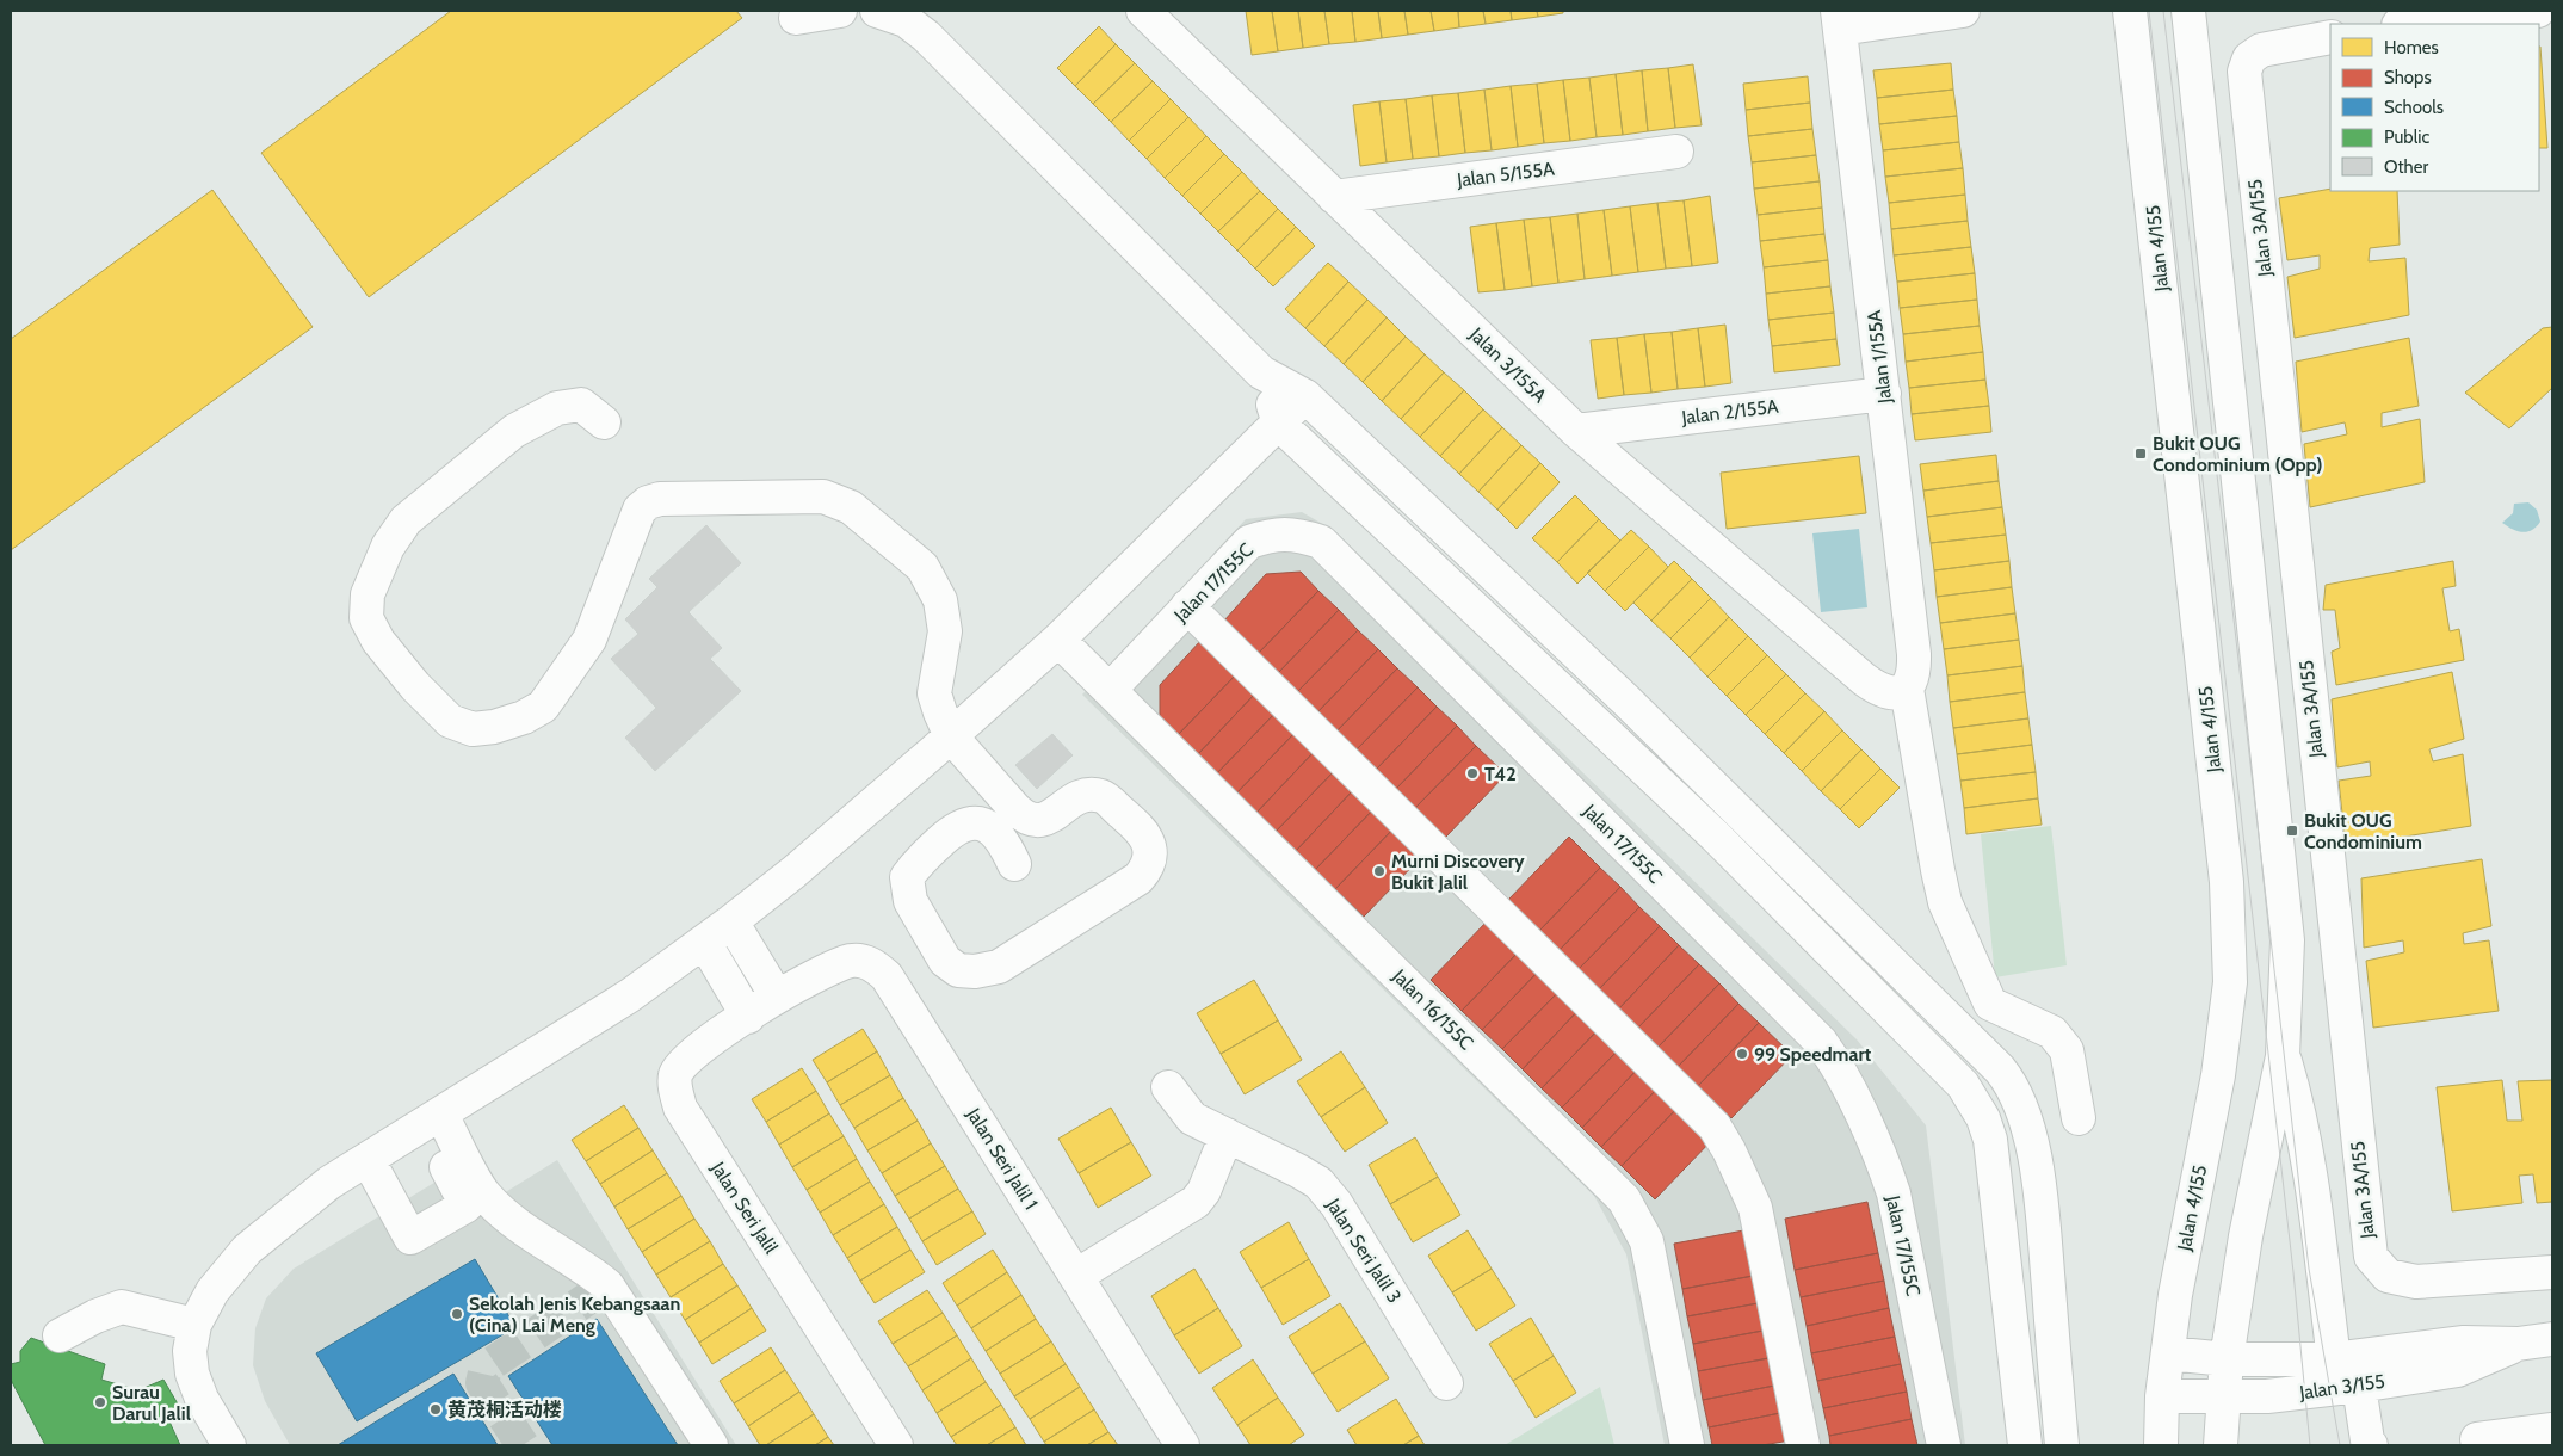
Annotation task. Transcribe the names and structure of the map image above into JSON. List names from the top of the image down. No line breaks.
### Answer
{"streets":{"street":["Jalan 5/155A","Jalan 3A/155","Jalan 4/155","Jalan 1/155A","Jalan 3/155A","Jalan 2/155A","Jalan 17/155C","Jalan 16/155C","Jalan Seri Jalil 1","Jalan Seri Jalil","Jalan Seri Jalil 3","Jalan 3/155"]},"crossings":[["Jalan 5/155A","Jalan 3/155A"],["Jalan 4/155","Jalan 3/155"],["Jalan 1/155A","Jalan 3/155A"],["Jalan 1/155A","Jalan 2/155A"],["Jalan 3/155A","Jalan 2/155A"],["Jalan 17/155C","Jalan 16/155C"],["Jalan Seri Jalil 1","Jalan Seri Jalil"]],"places":{"transit":["Bukit OUG Condominium (Opp)","Bukit OUG Condominium"],"other":["T42","Murni Discovery Bukit Jalil","99 Speedmart","Sekolah Jenis Kebangsaan (Cina) Lai Meng","Surau Darul Jalil","黄茂桐活动楼"]},"legend":["Homes","Shops","Schools","Public","Other"]}
